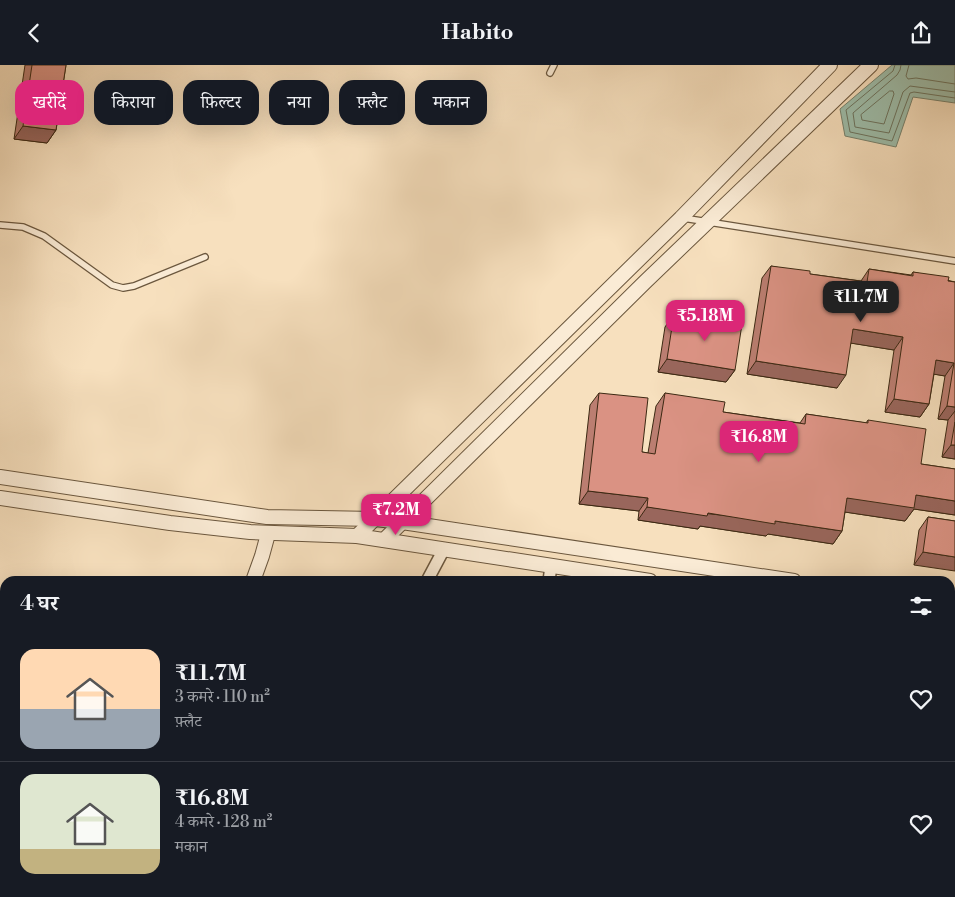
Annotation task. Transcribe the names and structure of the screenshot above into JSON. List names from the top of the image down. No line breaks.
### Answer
{"page":{"header":"Habito","chip":["खरीदें","किराया","फ़िल्टर","नया","फ़्लैट","मकान"],"price":["₹11.7M","₹5.18M","₹16.8M","₹7.2M"],"heading":"4 घर","list":[{"name":"₹11.7M","note":"3 कमरे · 110 m² · फ़्लैट"},{"name":"₹16.8M","note":"4 कमरे · 128 m² · मकान"}]}}
